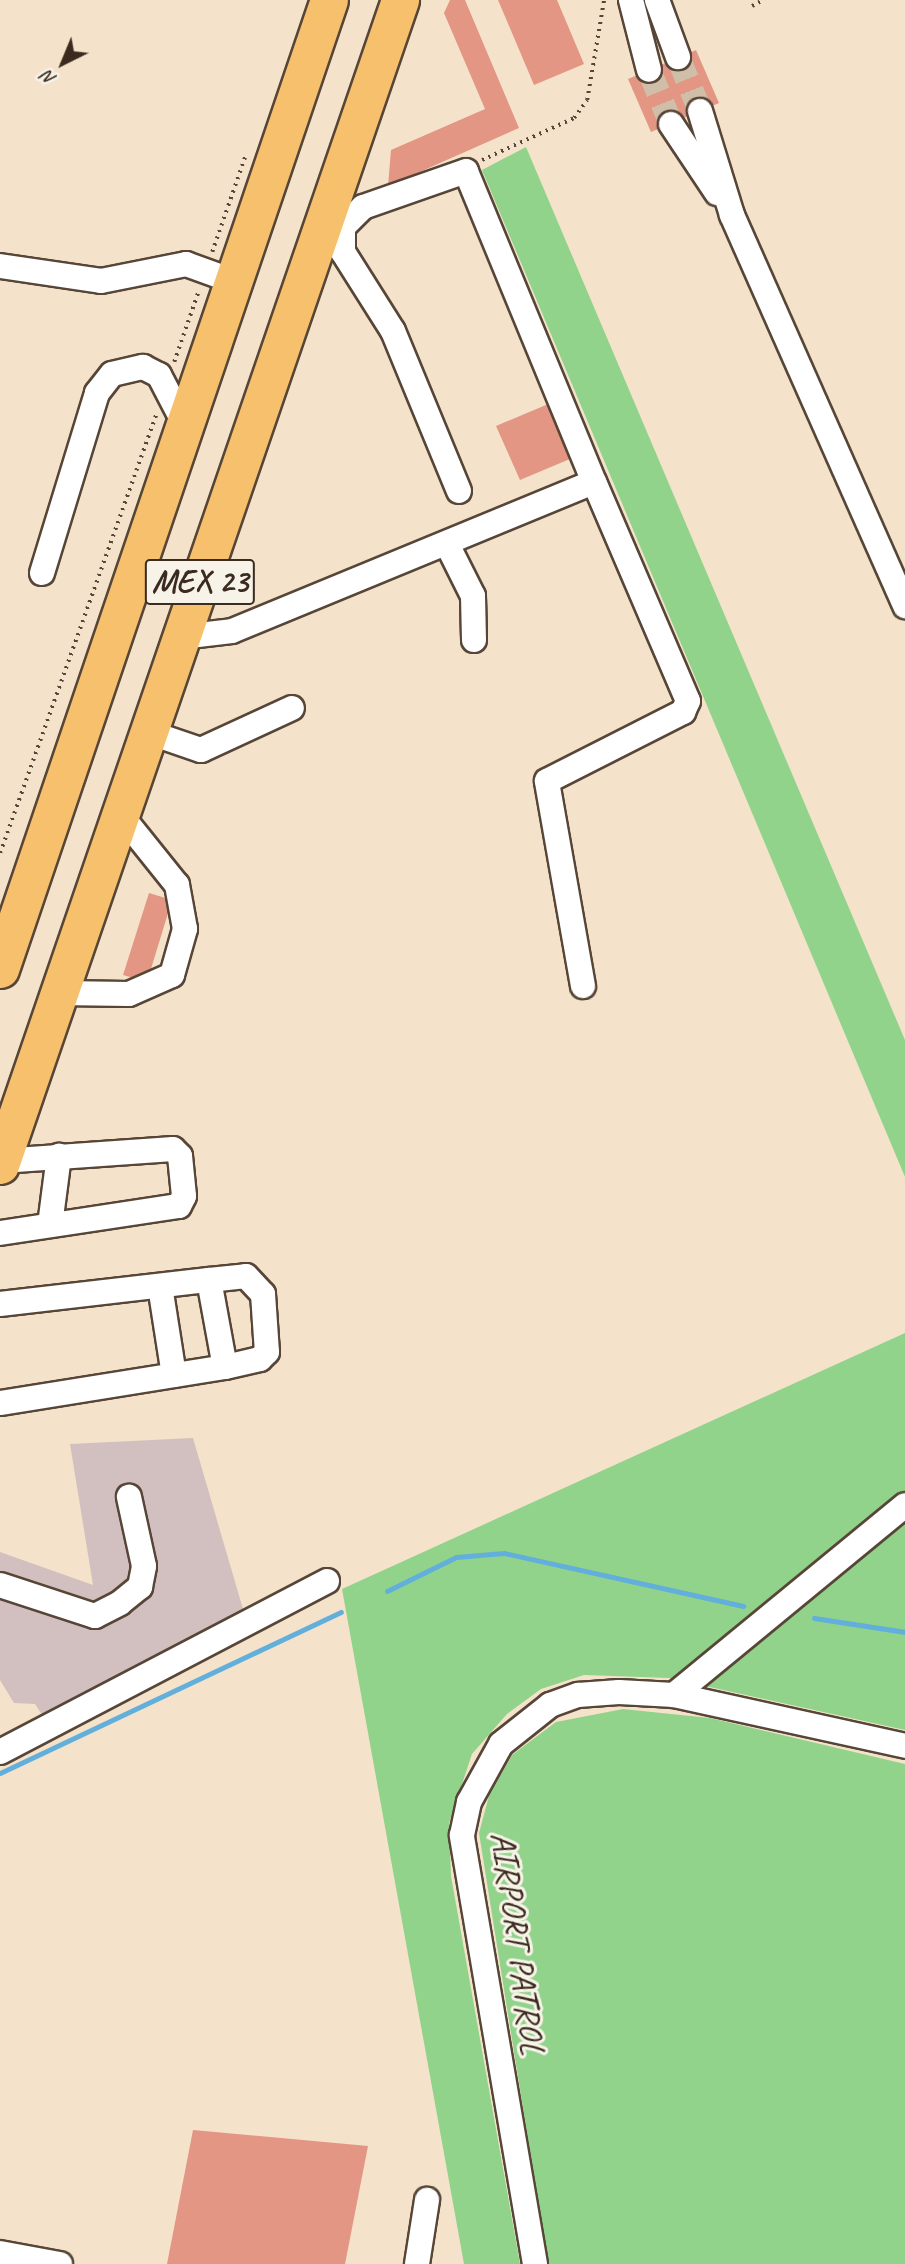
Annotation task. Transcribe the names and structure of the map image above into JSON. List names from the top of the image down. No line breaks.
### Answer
{"streets":{"highway":["MEX 23"],"street":["AIRPORT PATROL"]},"north":"bottom left"}
